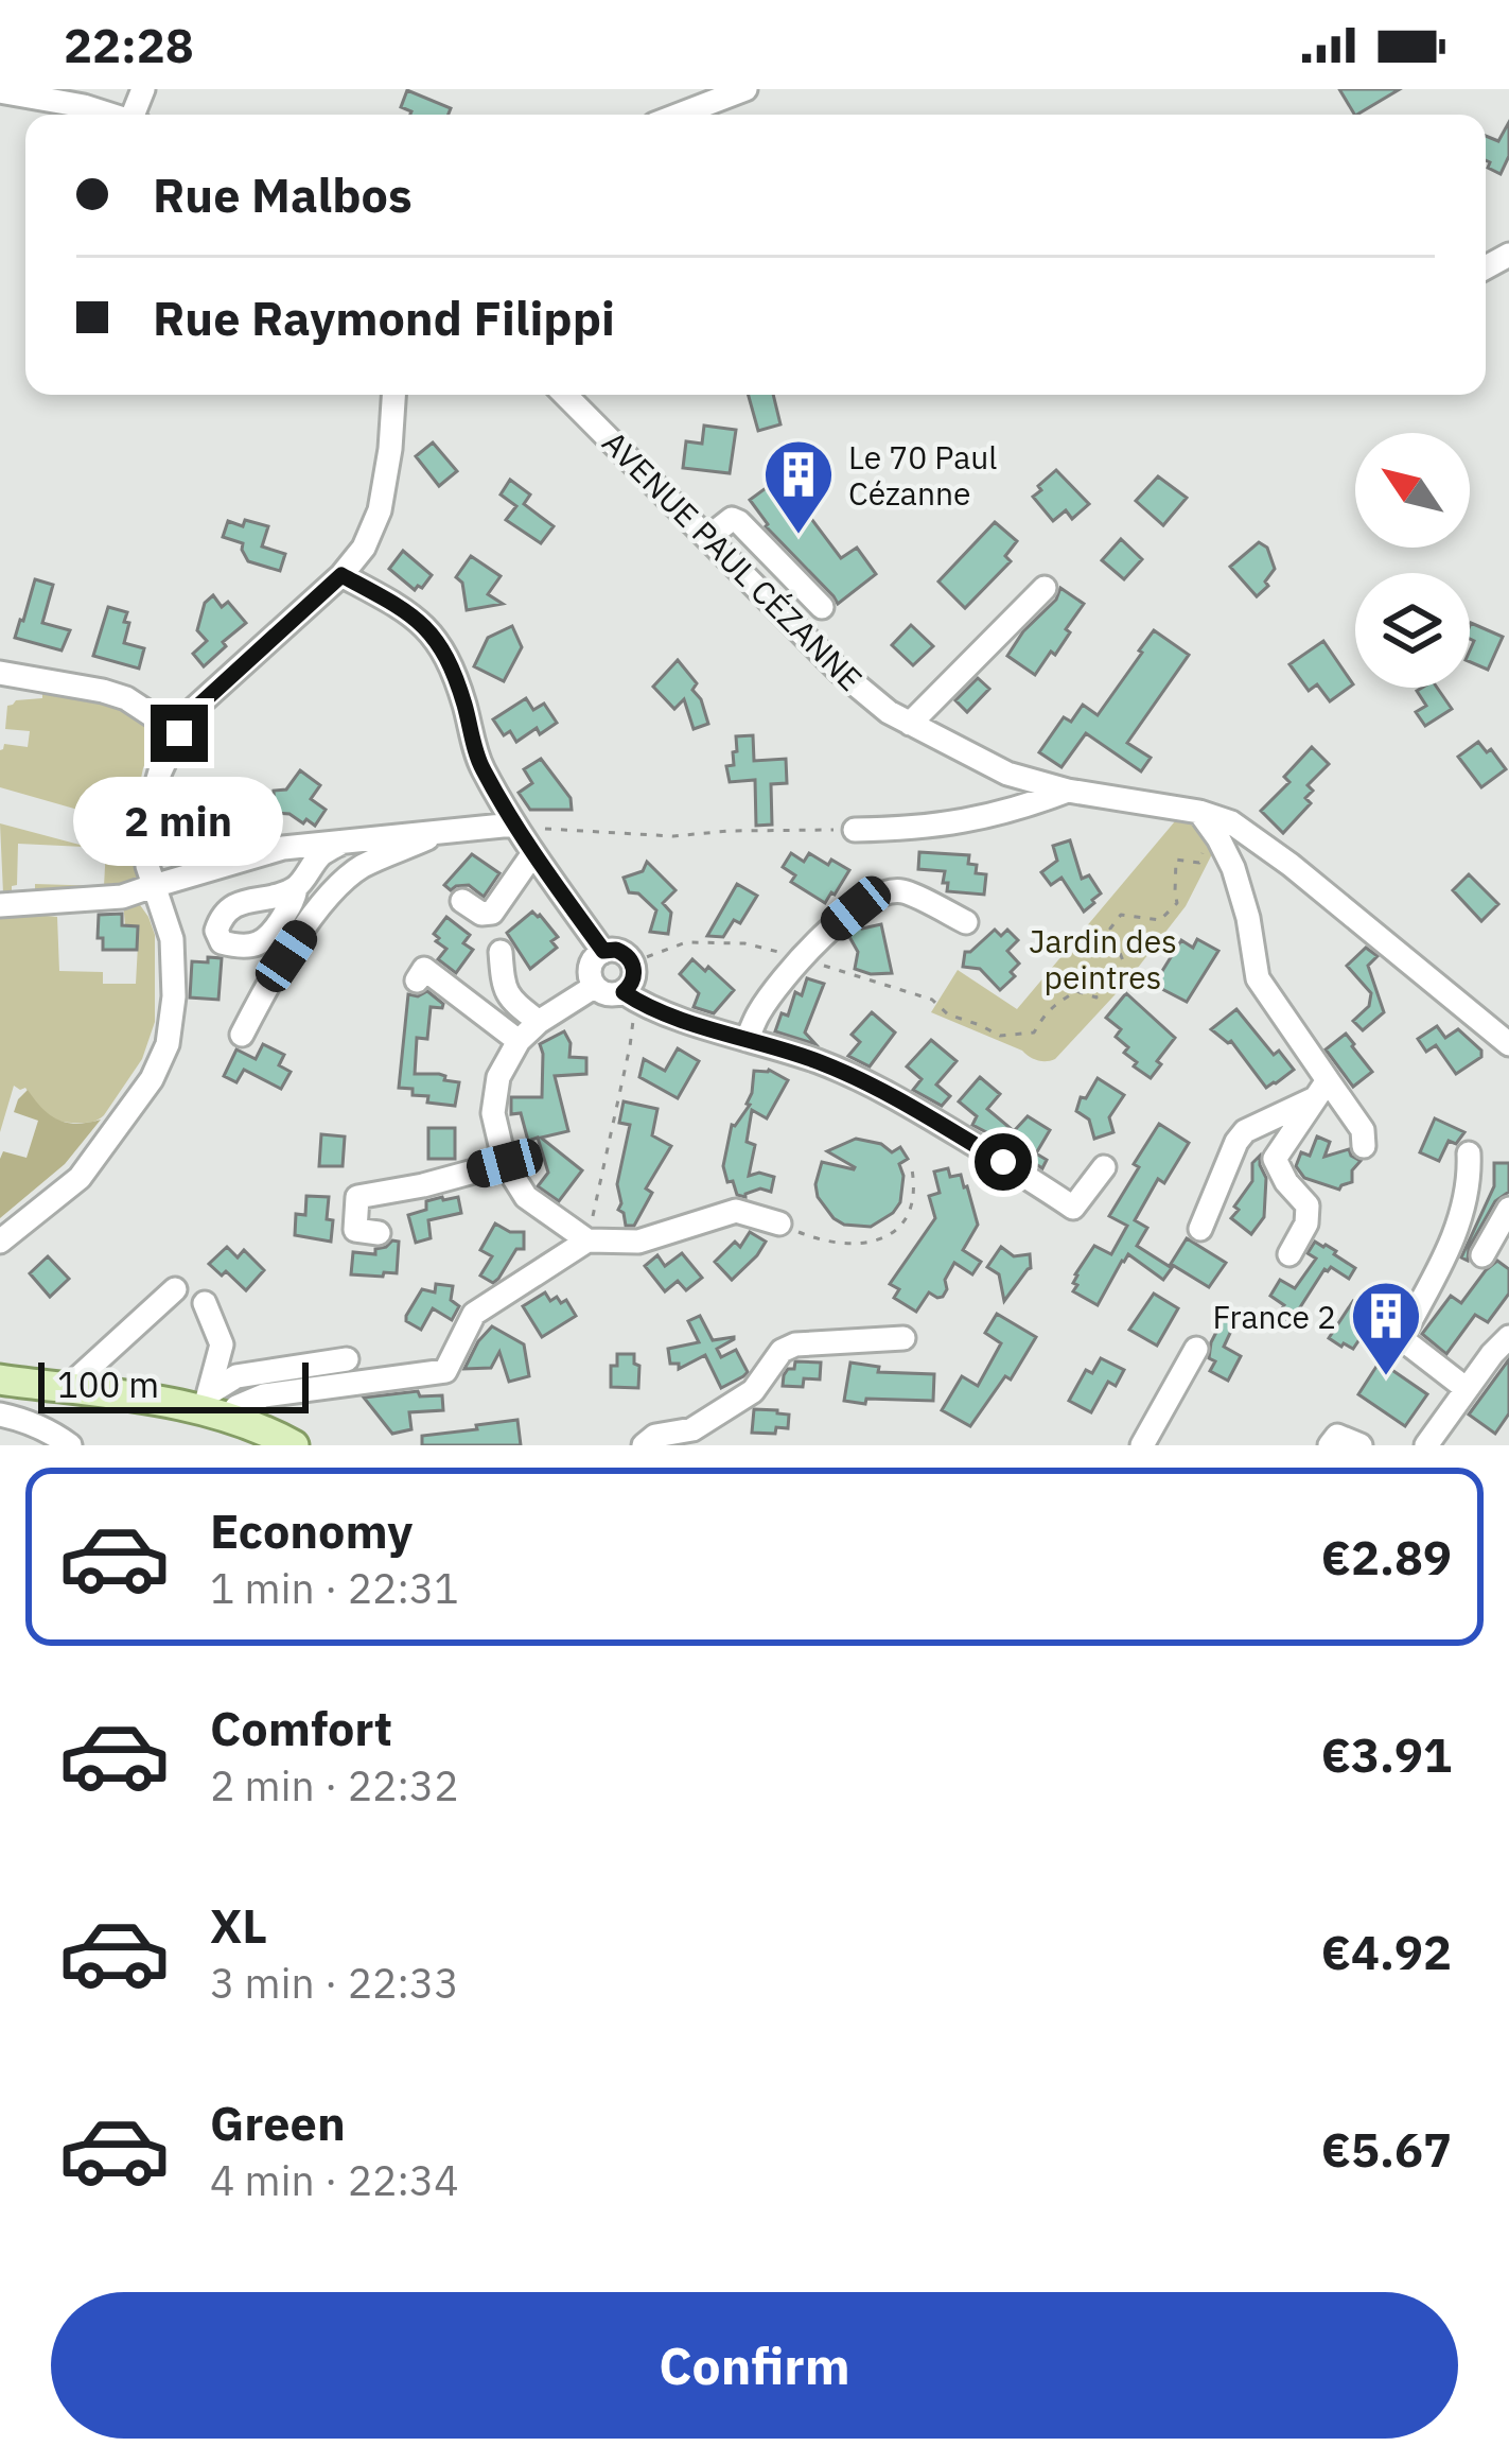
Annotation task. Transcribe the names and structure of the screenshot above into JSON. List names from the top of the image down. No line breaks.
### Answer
{"streets":{"street":["AVENUE PAUL CÉZANNE"]},"parks":["Jardin des peintres"],"places":{"building":["Le 70 Paul Cézanne","France 2"]},"scale_bar":"100 m","north":"top left","page":{"status":"22:28","banner":["Rue Malbos","Rue Raymond Filippi"],"bubble":"2 min","scale":"100 m","list":[{"name":"Economy","note":"1 min · 22:31","value":"€2.89"},{"name":"Comfort","note":"2 min · 22:32","value":"€3.91"},{"name":"XL","note":"3 min · 22:33","value":"€4.92"},{"name":"Green","note":"4 min · 22:34","value":"€5.67"}],"buttons":"Confirm"}}
